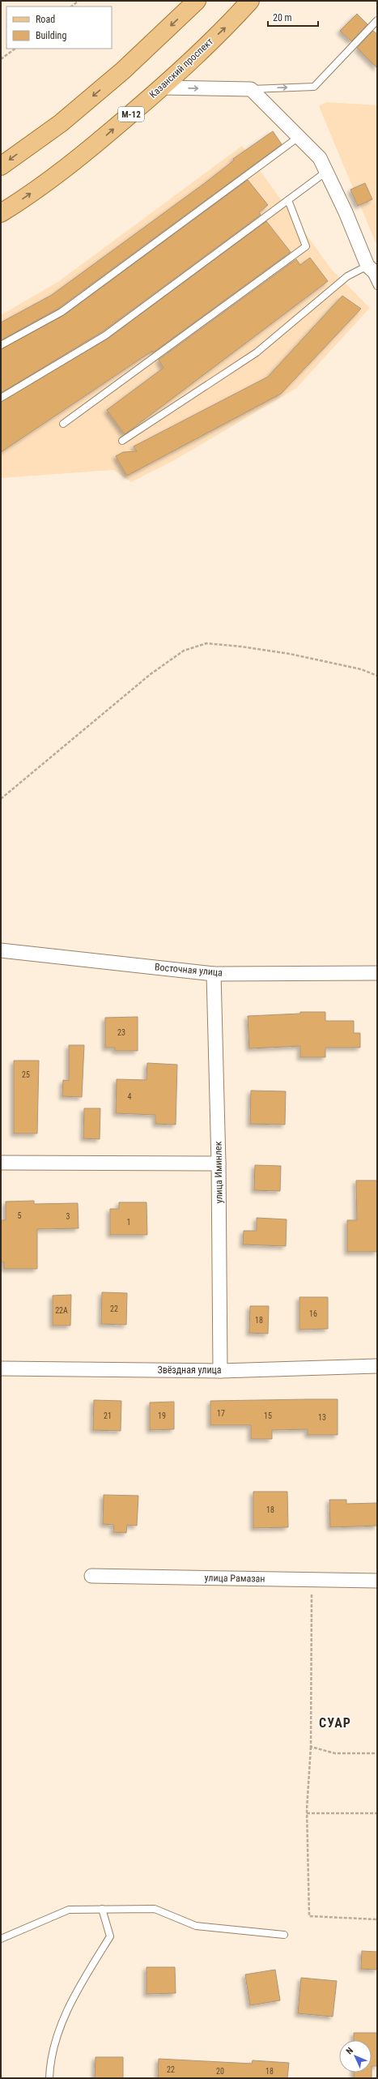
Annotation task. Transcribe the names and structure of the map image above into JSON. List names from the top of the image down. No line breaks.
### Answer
{"streets":{"main road":["Казанский проспект","М-12"],"street":["Восточная улица","улица Иминлек","Звёздная улица","улица Рамазан"]},"crossings":[["Восточная улица","улица Иминлек"],["улица Иминлек","Звёздная улица"]],"districts":["СУАР"],"house_numbers":["23","25","4","5","3","1","22","22А","16","18","17","21","19","15","13","18","22","20","18"],"legend":["Road","Building"],"scale_bar":"20 m","north":"top left"}
